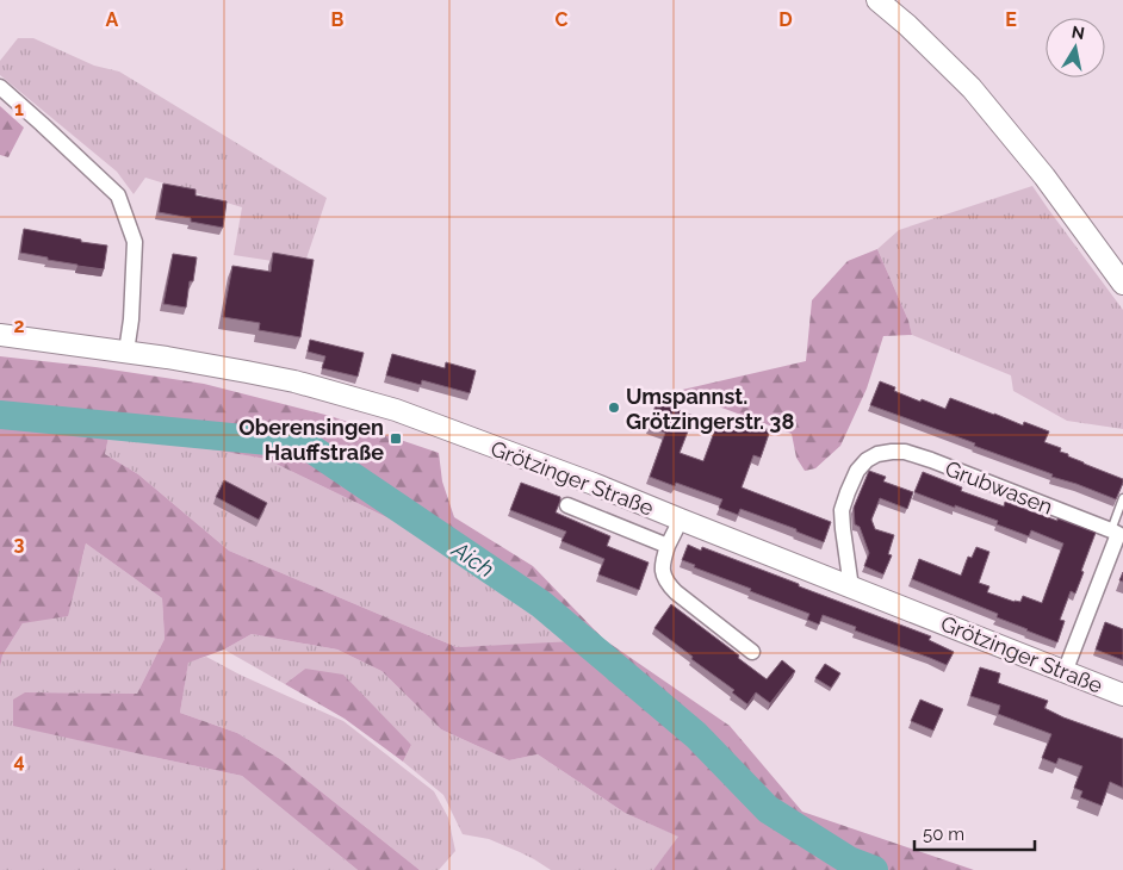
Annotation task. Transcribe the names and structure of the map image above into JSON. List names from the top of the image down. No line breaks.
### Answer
{"streets":{"main road":["Grötzinger Straße"],"street":["Grubwasen"]},"crossings":[["Grötzinger Straße","Grubwasen"]],"water":["Aich"],"places":{"other":["Umspannst. Grötzingerstr. 38"],"transit":["Oberensingen Hauffstraße"]},"scale_bar":"50 m","north":"top","grid":{"columns":["A","B","C","D","E"],"rows":["1","2","3","4"]}}
